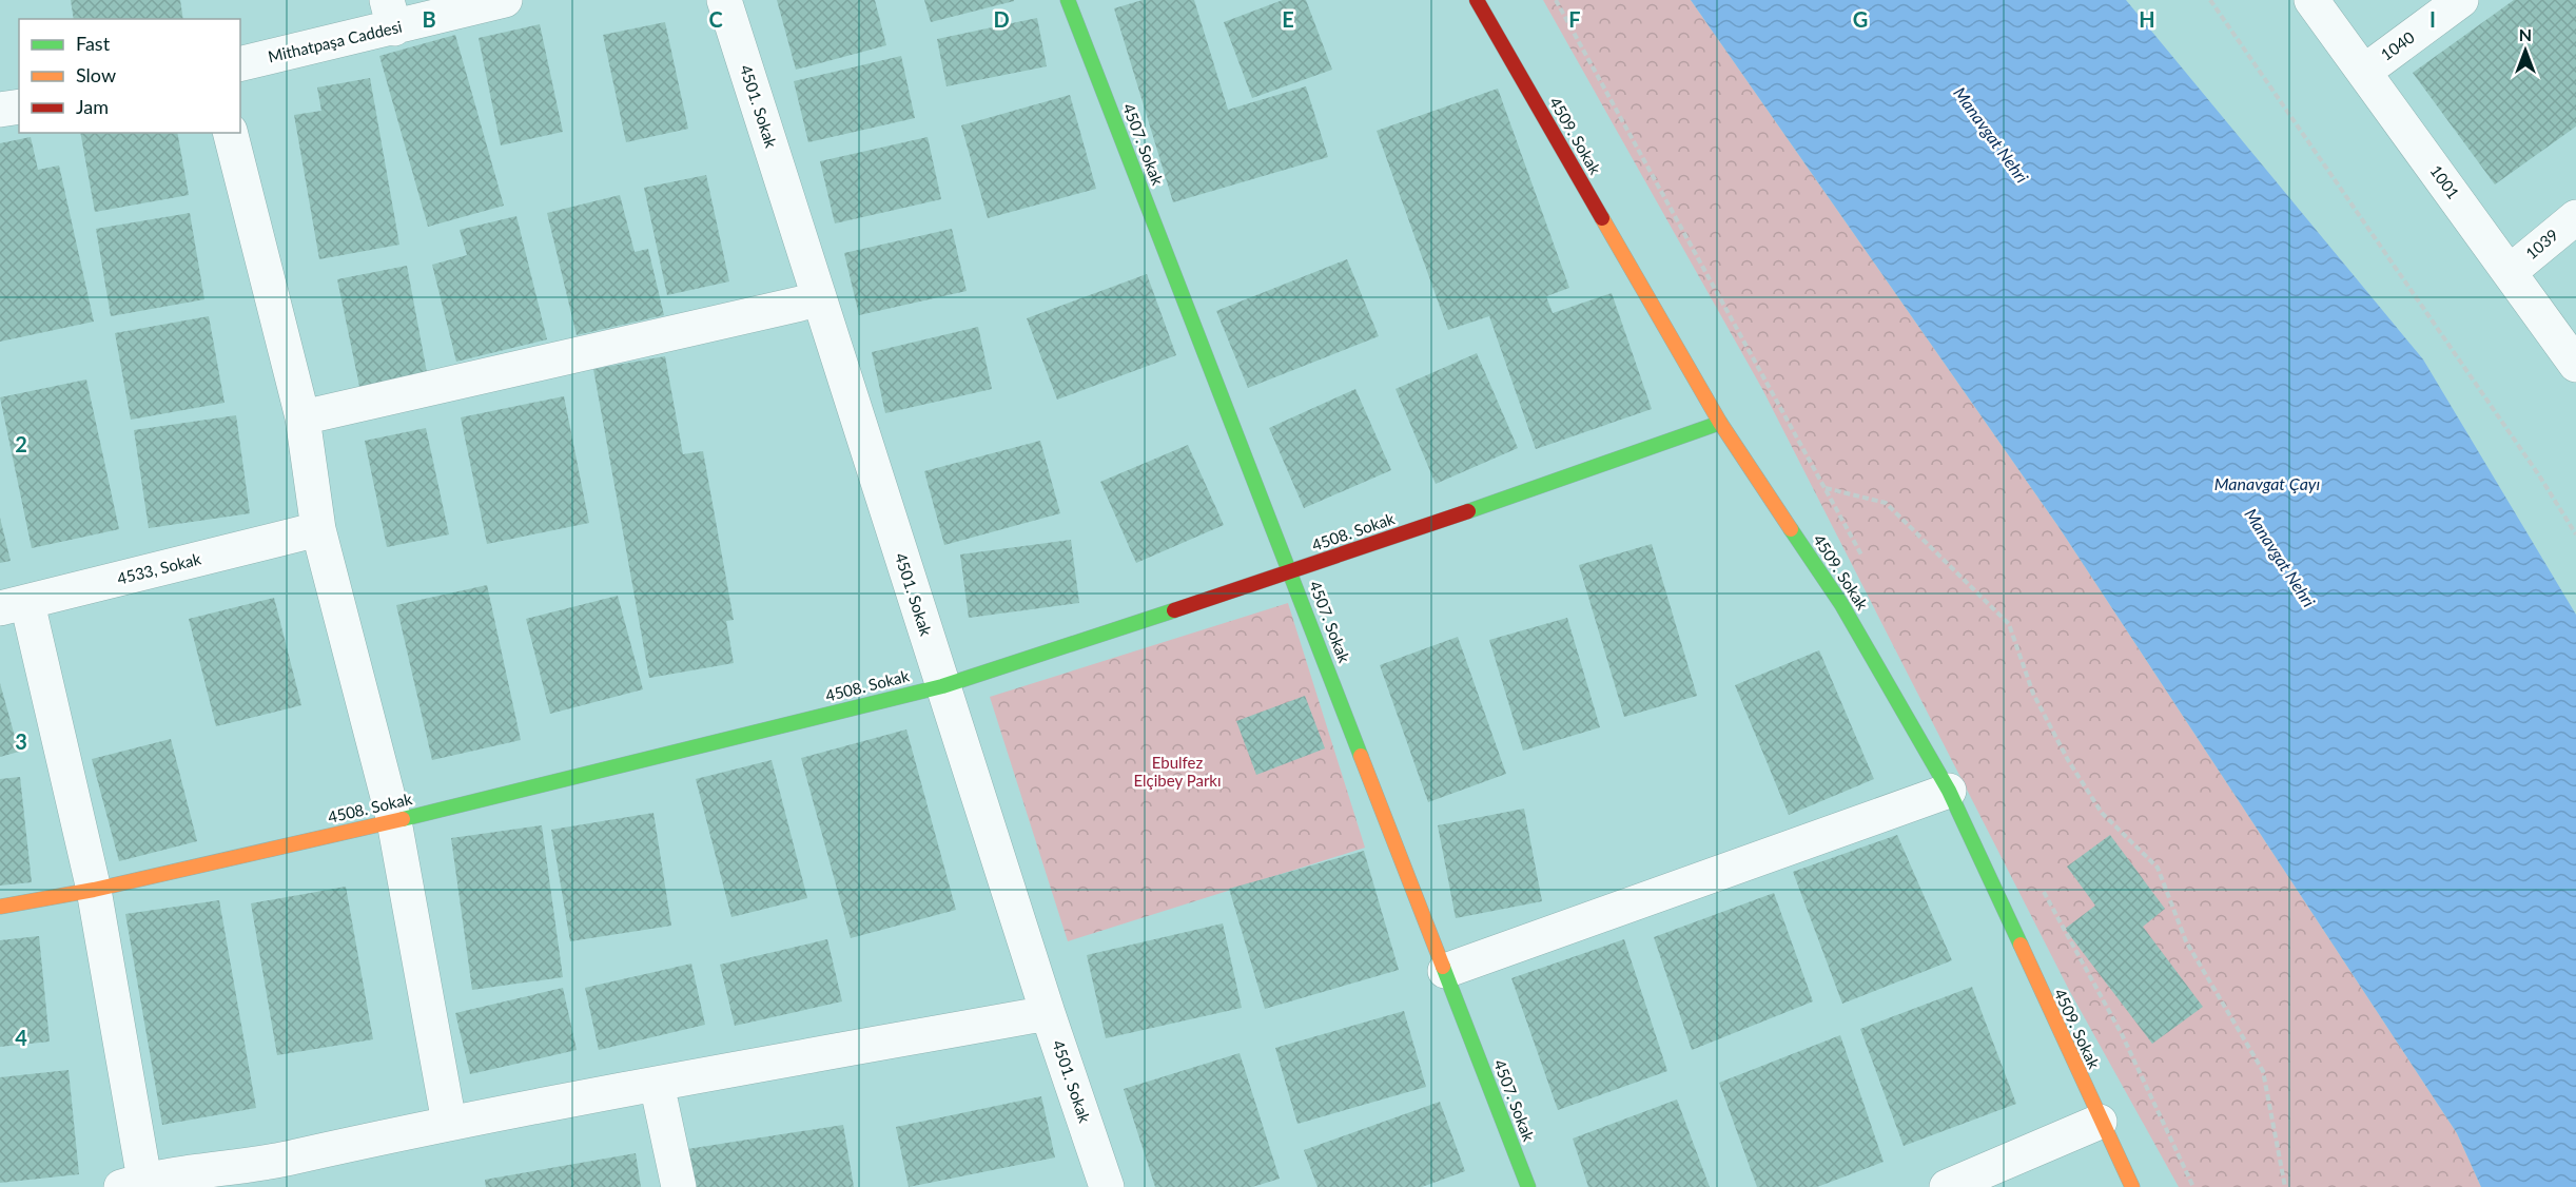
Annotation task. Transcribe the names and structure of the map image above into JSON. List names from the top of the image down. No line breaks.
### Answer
{"streets":{"street":["Mithatpaşa Caddesi","1040","4501. Sokak","4509. Sokak","4507. Sokak","1001","1039","4508. Sokak","4533, Sokak"]},"crossings":[["1040","1001"],["4501. Sokak","4508. Sokak"],["4509. Sokak","4508. Sokak"],["4507. Sokak","4508. Sokak"],["1001","1039"]],"water":["Manavgat Nehri","Manavgat Çayı"],"parks":["Ebulfez Elçibey Parkı"],"legend":["Fast","Slow","Jam"],"north":"top","grid":{"columns":["B","C","D","E","F","G","H","I"],"rows":["2","3","4"]}}
